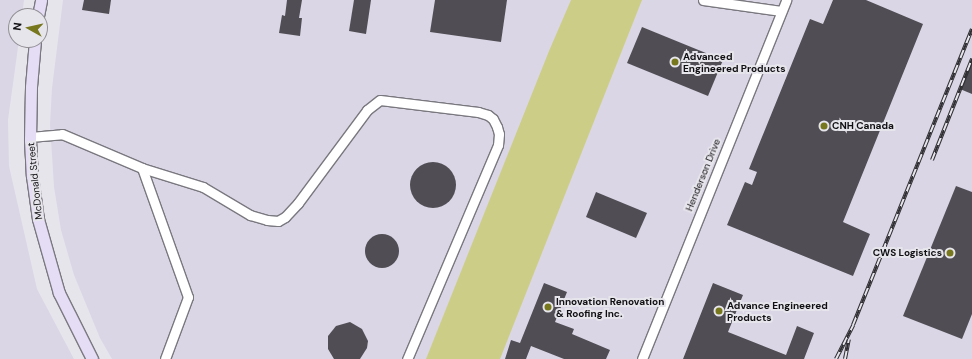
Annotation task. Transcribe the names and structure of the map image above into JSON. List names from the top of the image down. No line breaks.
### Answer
{"streets":{"main road":["McDonald Street"],"street":["Henderson Drive"]},"places":["Advanced Engineered Products","CNH Canada","CWS Logistics","Innovation Renovation & Roofing Inc.","Advance Engineered Products"],"north":"left"}
